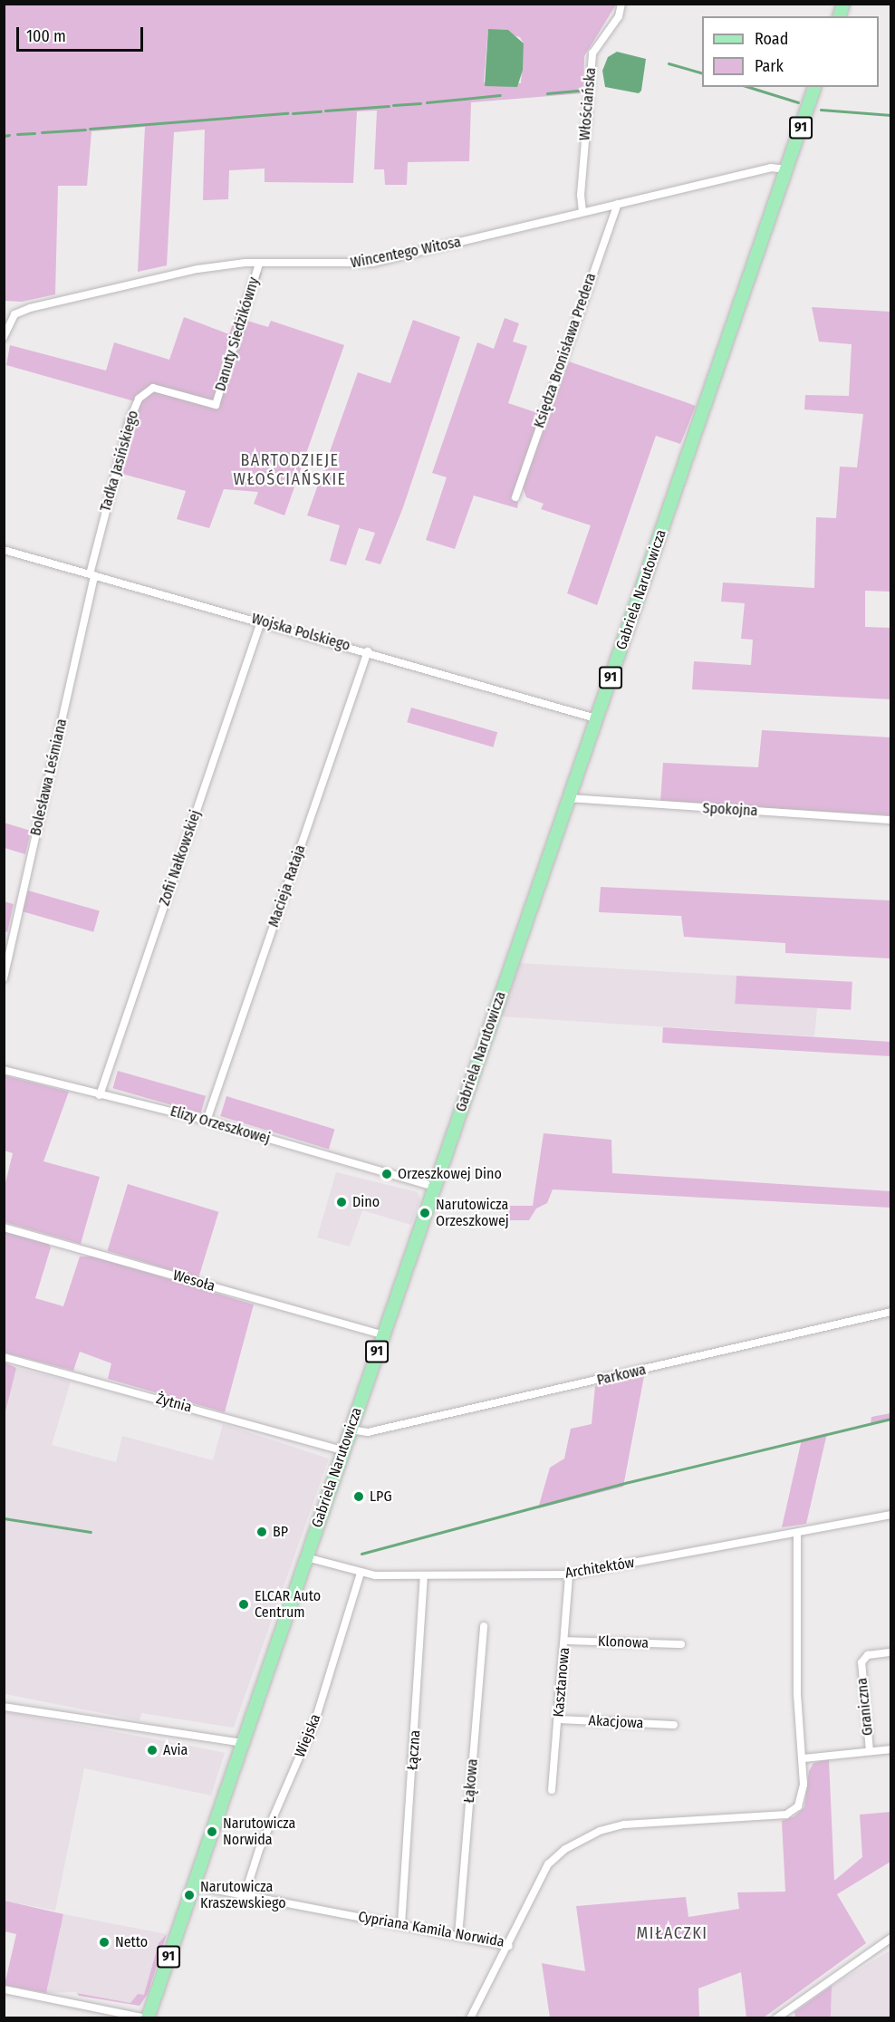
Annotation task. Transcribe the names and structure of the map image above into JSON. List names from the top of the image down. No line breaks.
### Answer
{"streets":{"main road":["91","Gabriela Narutowicza"],"street":["Włościańska","Wincentego Witosa","Danuty Siedzikówny","Księdza Bronisława Predera","Tadka Jasińskiego","Wojska Polskiego","Bolesława Leśmiana","Spokojna","Zofii Nałkowskiej","Macieja Rataja","Elizy Orzeszkowej","Wesoła","Parkowa","Żytnia","Architektów","Klonowa","Kasztanowa","Graniczna","Akacjowa","Wiejska","Łączna","Łąkowa","Cypriana Kamila Norwida"]},"crossings":[["Włościańska","Wincentego Witosa"],["Wincentego Witosa","Danuty Siedzikówny"],["Wincentego Witosa","Księdza Bronisława Predera"],["Wincentego Witosa","Gabriela Narutowicza"],["Danuty Siedzikówny","Tadka Jasińskiego"],["Tadka Jasińskiego","Wojska Polskiego"],["Tadka Jasińskiego","Bolesława Leśmiana"],["Gabriela Narutowicza","Wojska Polskiego"],["Gabriela Narutowicza","Spokojna"],["Gabriela Narutowicza","Elizy Orzeszkowej"],["Gabriela Narutowicza","Wesoła"],["Gabriela Narutowicza","Parkowa"],["Gabriela Narutowicza","Żytnia"],["Gabriela Narutowicza","Architektów"],["Gabriela Narutowicza","Cypriana Kamila Norwida"],["Wojska Polskiego","Bolesława Leśmiana"],["Wojska Polskiego","Zofii Nałkowskiej"],["Wojska Polskiego","Macieja Rataja"],["Zofii Nałkowskiej","Elizy Orzeszkowej"],["Macieja Rataja","Elizy Orzeszkowej"],["Architektów","Kasztanowa"],["Architektów","Wiejska"],["Architektów","Łączna"],["Architektów","Cypriana Kamila Norwida"],["Klonowa","Kasztanowa"],["Kasztanowa","Akacjowa"],["Wiejska","Cypriana Kamila Norwida"],["Łączna","Cypriana Kamila Norwida"],["Łąkowa","Cypriana Kamila Norwida"]],"districts":["BARTODZIEJE WŁOŚCIAŃSKIE","MIŁACZKI"],"places":["Orzeszkowej Dino","Dino","Narutowicza Orzeszkowej","LPG","BP","ELCAR Auto Centrum","Avia","Narutowicza Norwida","Narutowicza Kraszewskiego","Netto"],"legend":["Road","Park"],"scale_bar":"100 m"}
